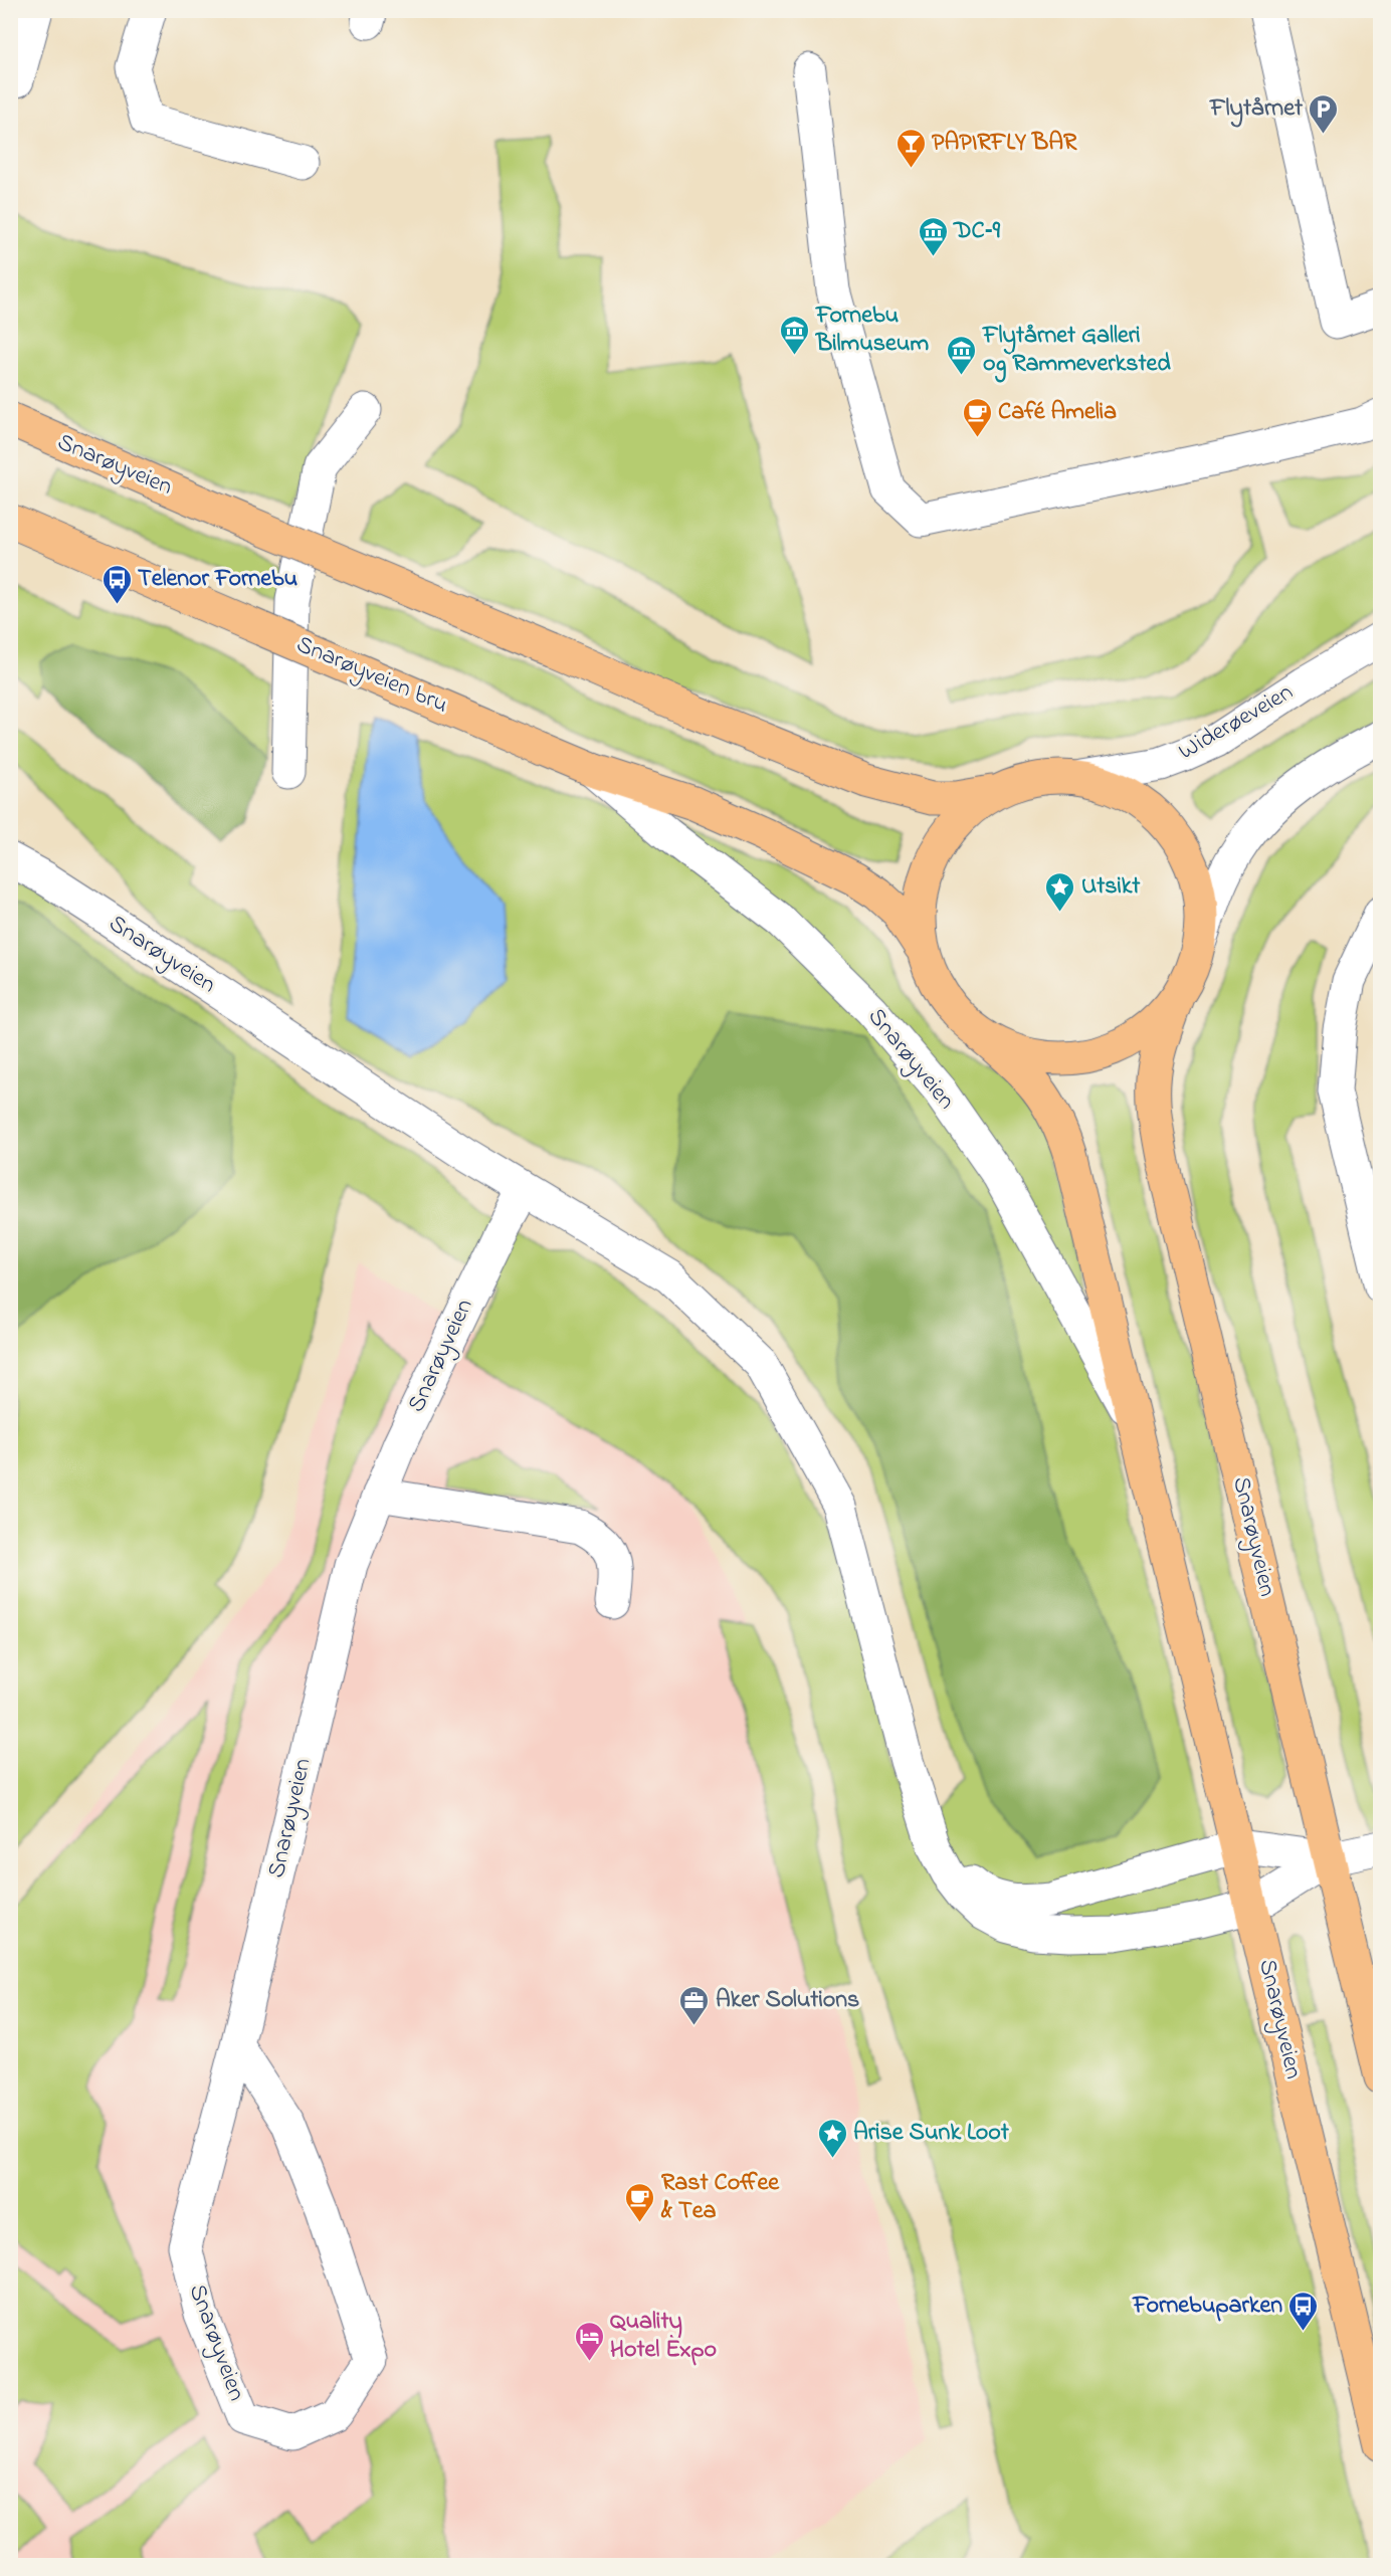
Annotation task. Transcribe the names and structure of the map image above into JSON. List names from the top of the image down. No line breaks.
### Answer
{"streets":{"main road":["Snarøyveien","Snarøyveien bru"],"street":["Widerøeveien"]},"crossings":[["Snarøyveien","Snarøyveien bru"]],"places":{"parking":["Flytårnet"],"bar":["PAPIRFLY BAR"],"museum":["DC‑9","Fornebu Bilmuseum","Flytårnet Galleri og Rammeverksted"],"cafe":["Café Amelia","Rast Coffee & Tea"],"bus stop":["Telenor Fornebu","Fornebuparken"],"place":["Utsikt","Arise Sunk Loot"],"office":["Aker Solutions"],"hotel":["Quality Hotel Expo"]}}
